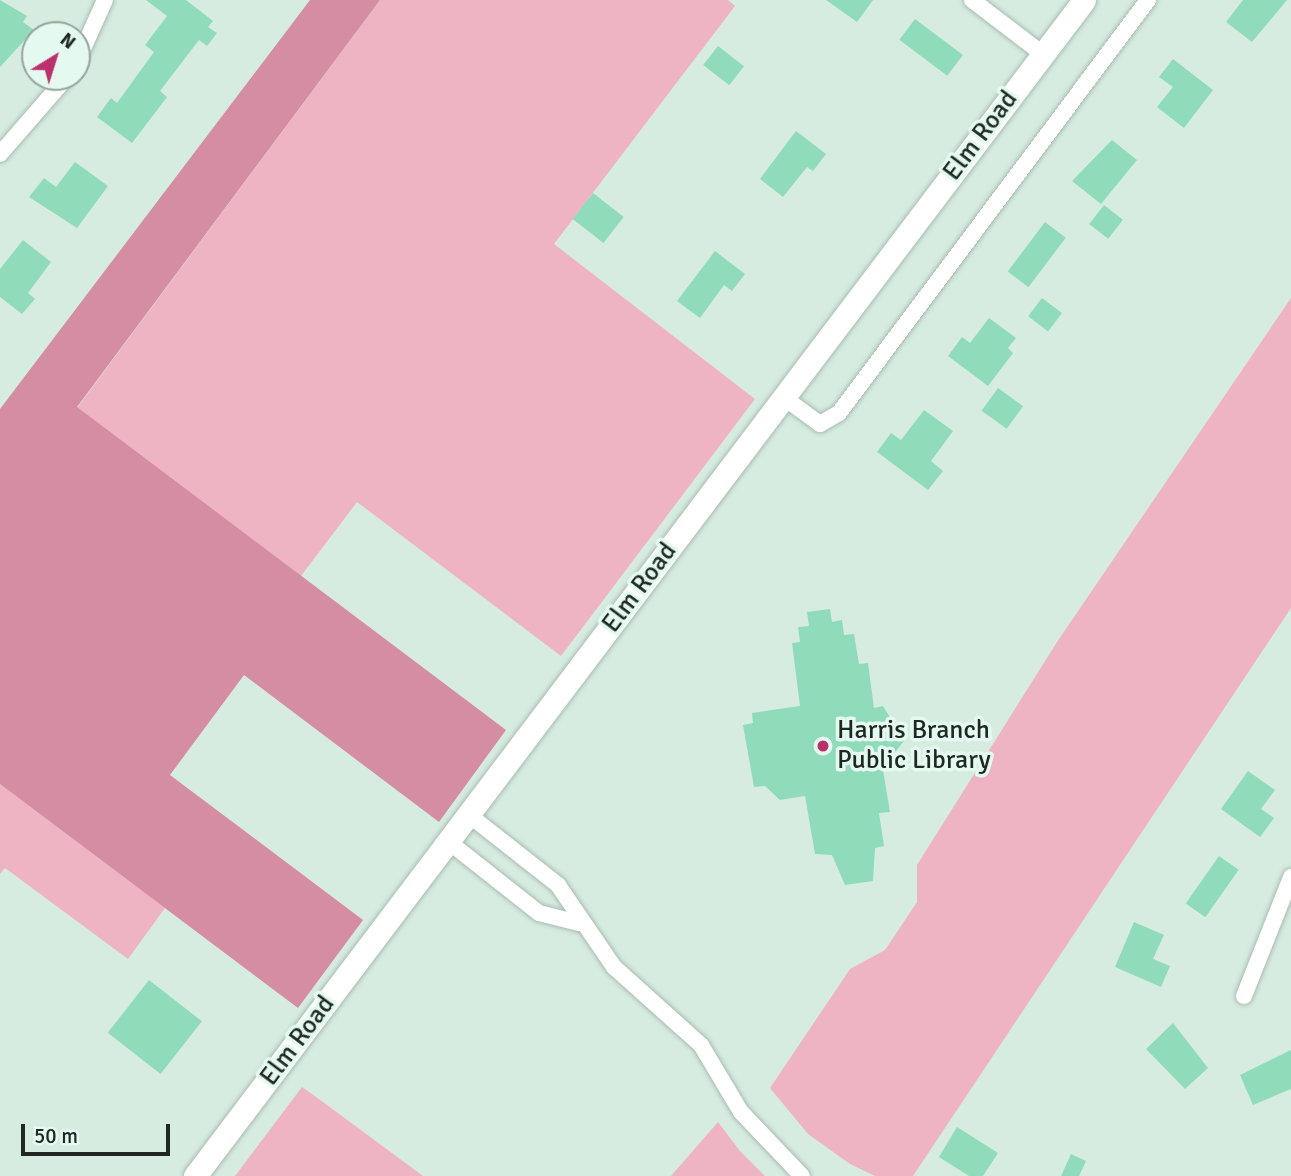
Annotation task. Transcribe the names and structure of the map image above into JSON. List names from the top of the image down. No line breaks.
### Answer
{"streets":{"street":["Elm Road"]},"places":["Harris Branch Public Library"],"scale_bar":"50 m","north":"top right"}
